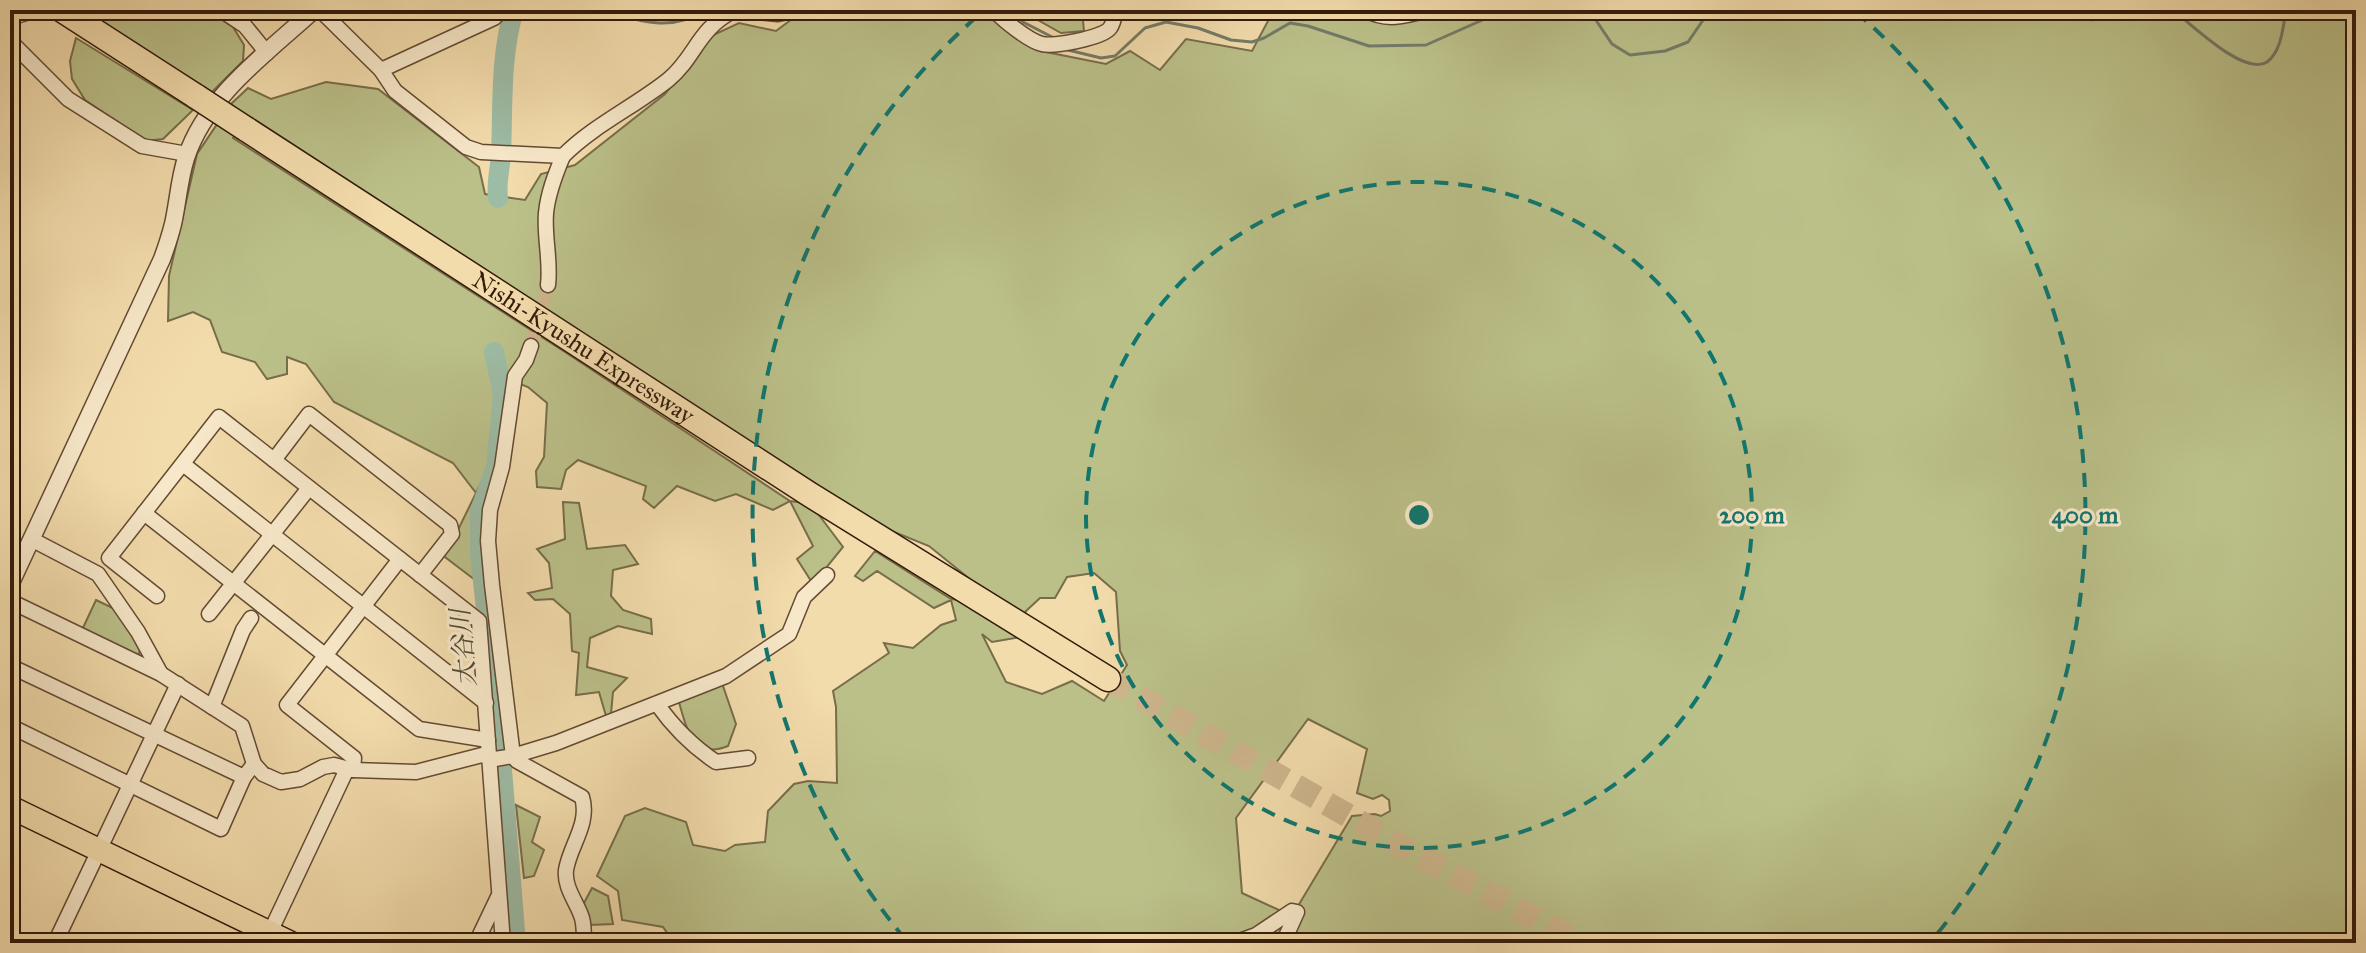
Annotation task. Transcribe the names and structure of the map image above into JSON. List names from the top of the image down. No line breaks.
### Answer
{"streets":{"highway":["Nishi-Kyushu Expressway"]},"water":["大谷川"],"rings":["200 m","400 m"]}
